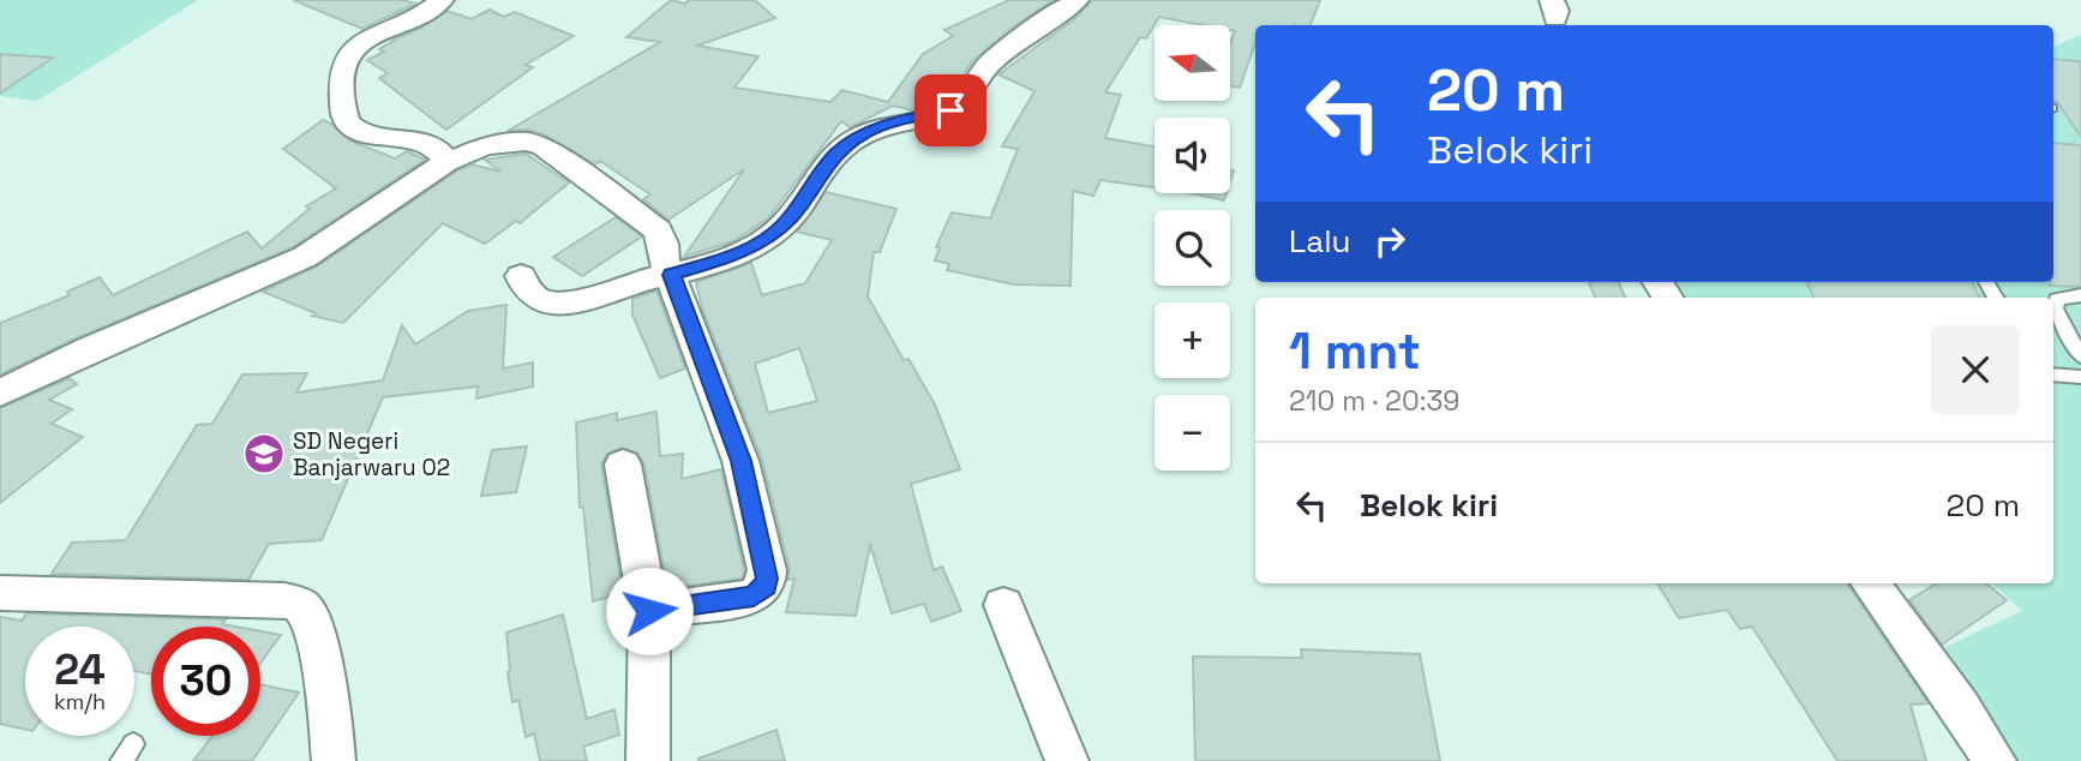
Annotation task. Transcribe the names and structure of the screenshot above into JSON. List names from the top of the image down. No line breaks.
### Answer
{"places":{"school or university":["SD Negeri Banjarwaru 02"]},"north":"left","page":{"map_buttons":["+","−"],"turn":["20 m","Belok kiri"],"then":"Lalu","heading":["1 mnt","210 m · 20:39"],"list":[{"name":"Belok kiri","value":"20 m"}],"speed":"24 km/h","limit":"30"}}
